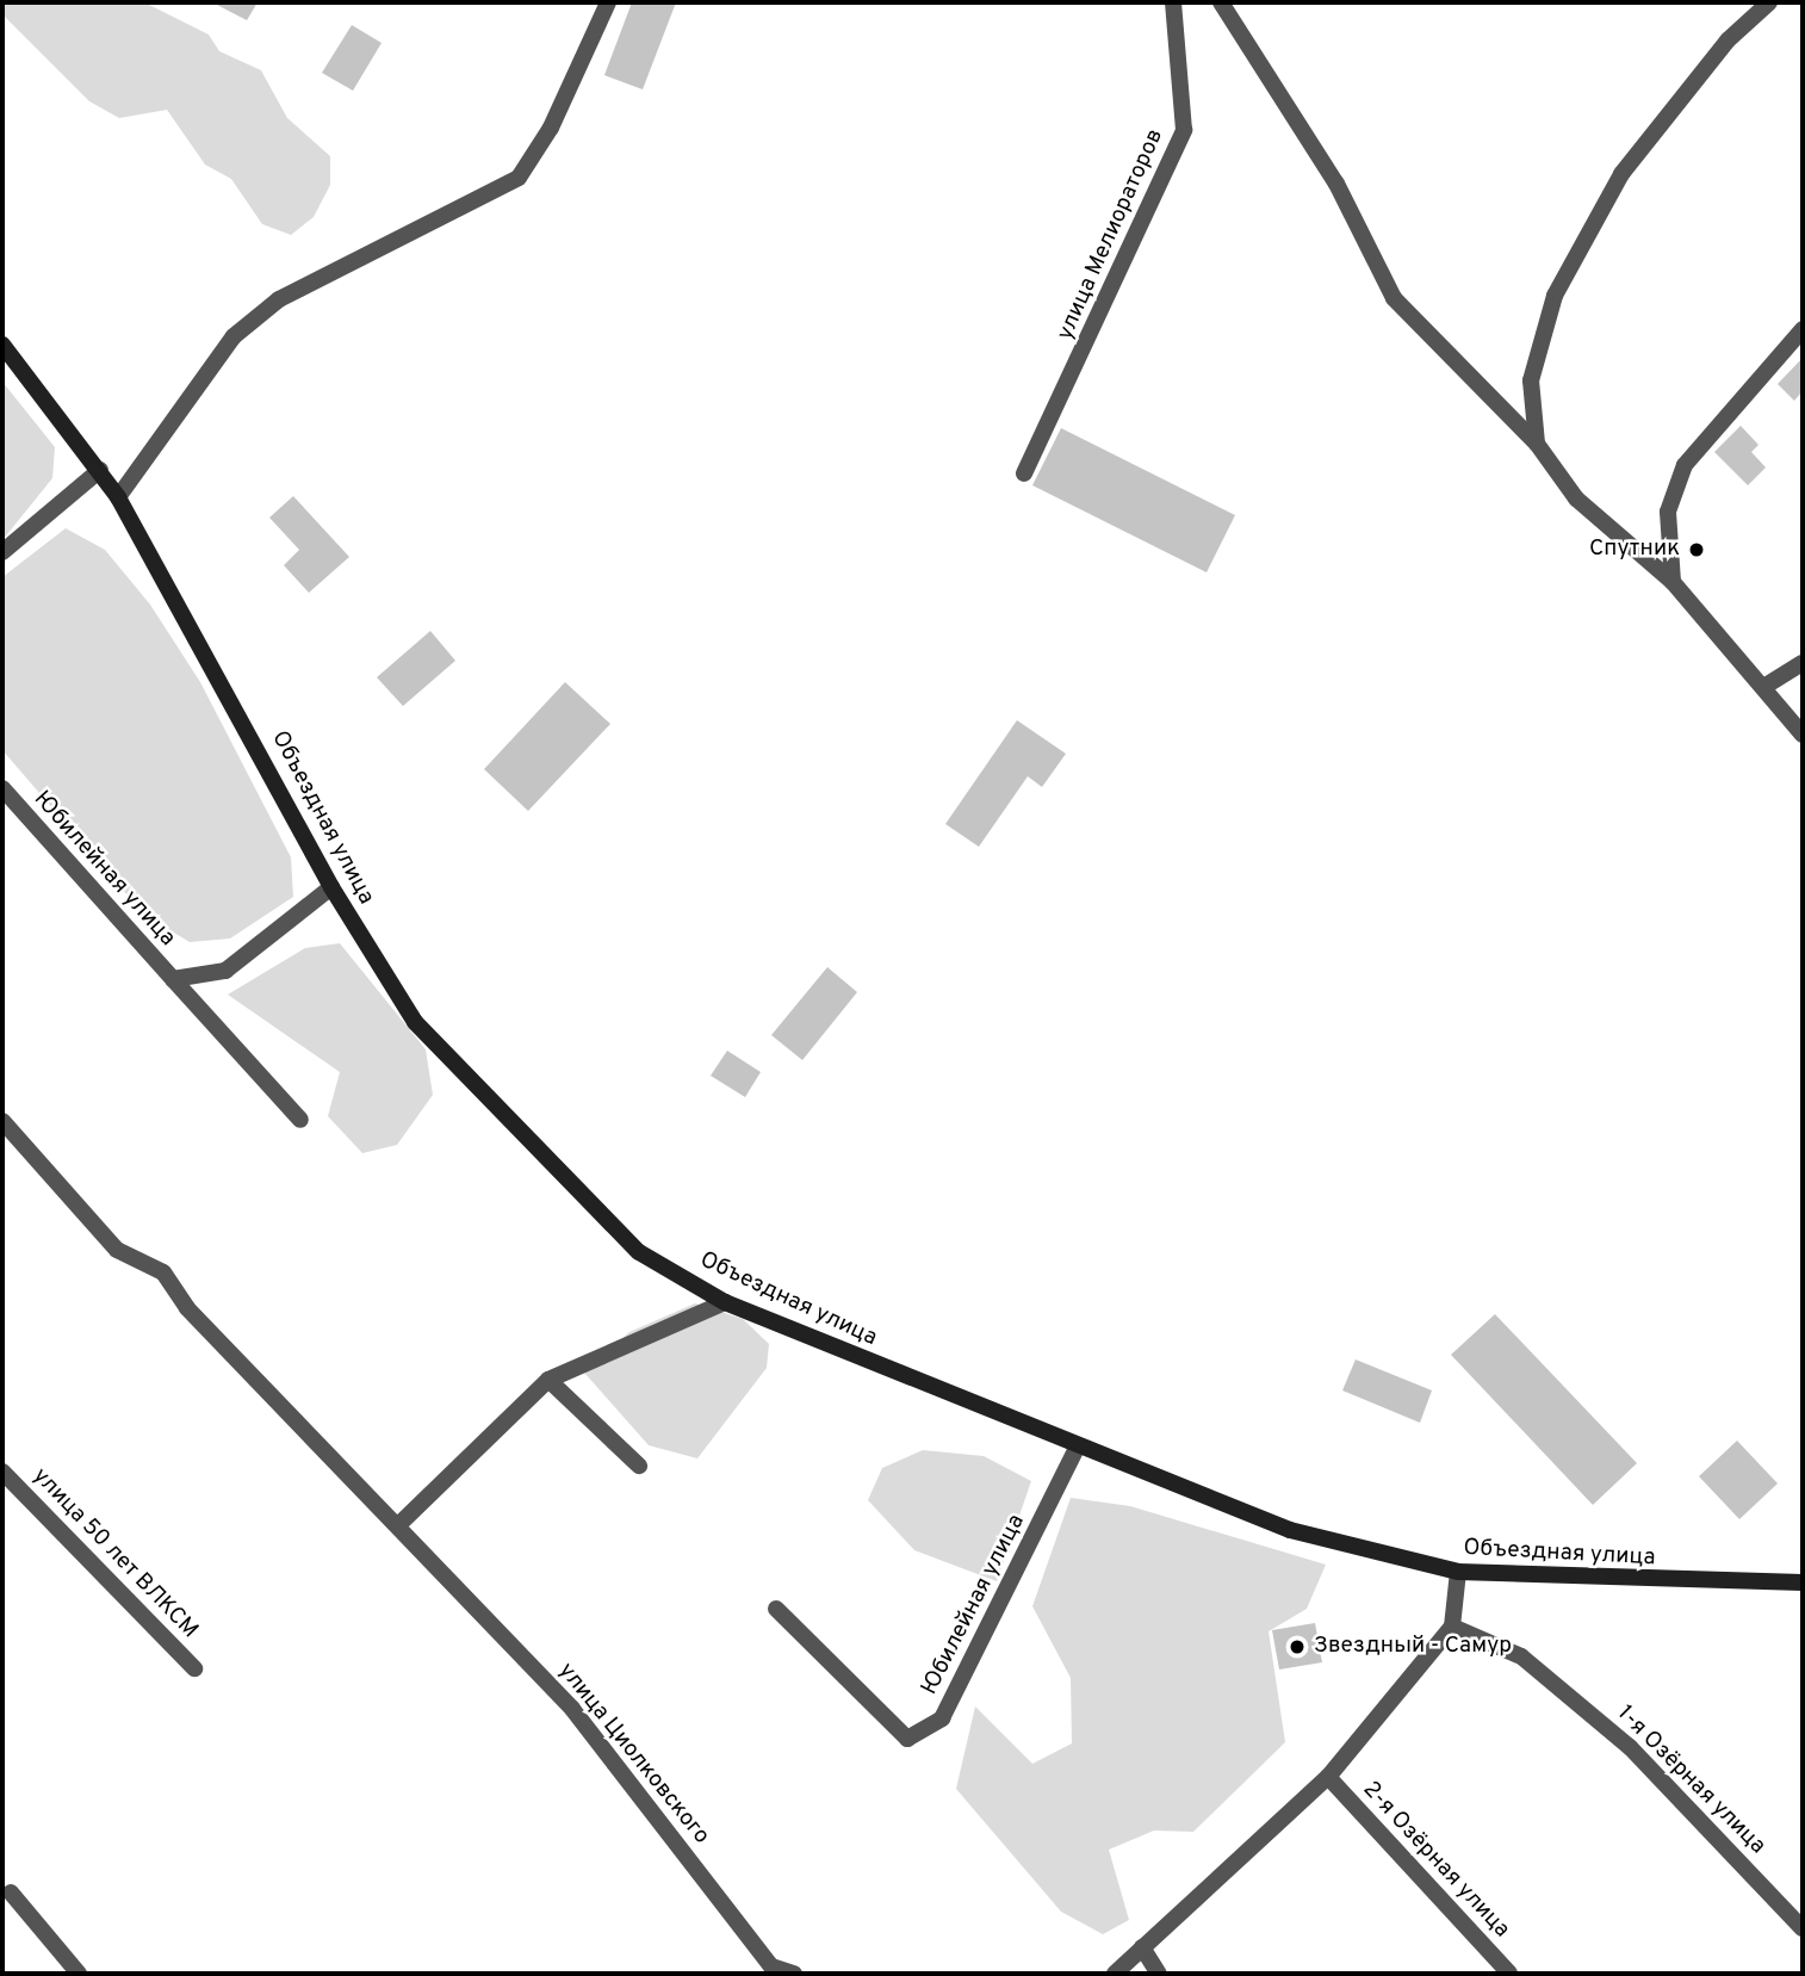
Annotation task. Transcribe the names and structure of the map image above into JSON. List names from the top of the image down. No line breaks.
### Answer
{"streets":{"main road":["Объездная улица"],"street":["улица Мелиораторов","Юбилейная улица","улица 50 лет ВЛКСМ","улица Циолковского","1-я Озёрная улица","2-я Озёрная улица"]},"crossings":[["Объездная улица","Юбилейная улица"]],"places":["Спутник","Звездный - Самур"]}
